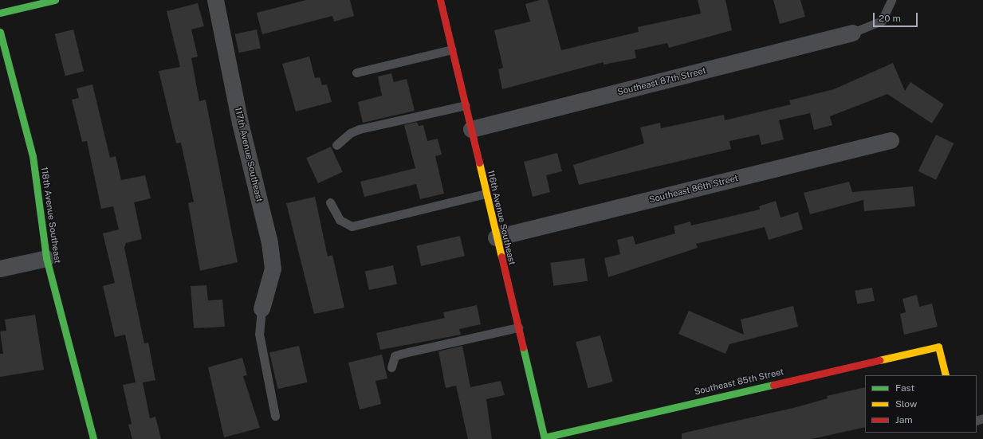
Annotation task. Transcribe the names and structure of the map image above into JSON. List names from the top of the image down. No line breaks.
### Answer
{"streets":{"street":["Southeast 87th Street","117th Avenue Southeast","Southeast 86th Street","118th Avenue Southeast","116th Avenue Southeast","Southeast 85th Street"]},"crossings":[["Southeast 87th Street","116th Avenue Southeast"],["Southeast 86th Street","116th Avenue Southeast"],["116th Avenue Southeast","Southeast 85th Street"]],"legend":["Fast","Slow","Jam"],"scale_bar":"20 m"}
